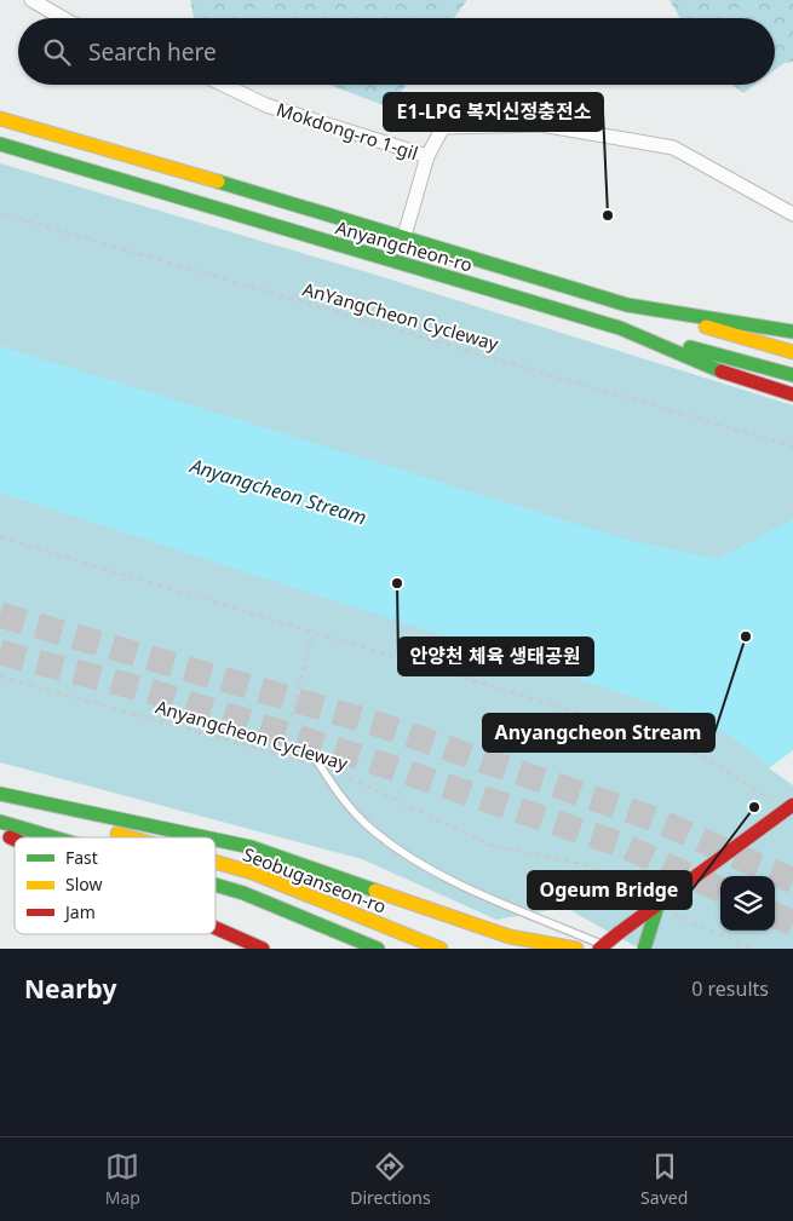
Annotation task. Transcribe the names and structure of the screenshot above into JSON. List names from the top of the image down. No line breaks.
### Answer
{"streets":{"main road":["Anyangcheon-ro","Seobuganseon-ro"],"street":["Mokdong-ro 1-gil"],"path":["AnYangCheon Cycleway","Anyangcheon Cycleway"]},"crossings":[["Mokdong-ro 1-gil","Anyangcheon-ro"]],"water":["Anyangcheon Stream"],"places":["E1-LPG 복지신정충전소","안양천 체육 생태공원","Anyangcheon Stream","Ogeum Bridge"],"legend":["Fast","Slow","Jam"],"page":{"search":"Search here","heading":["Nearby","0 results"],"nav":["Map","Directions","Saved"]}}
